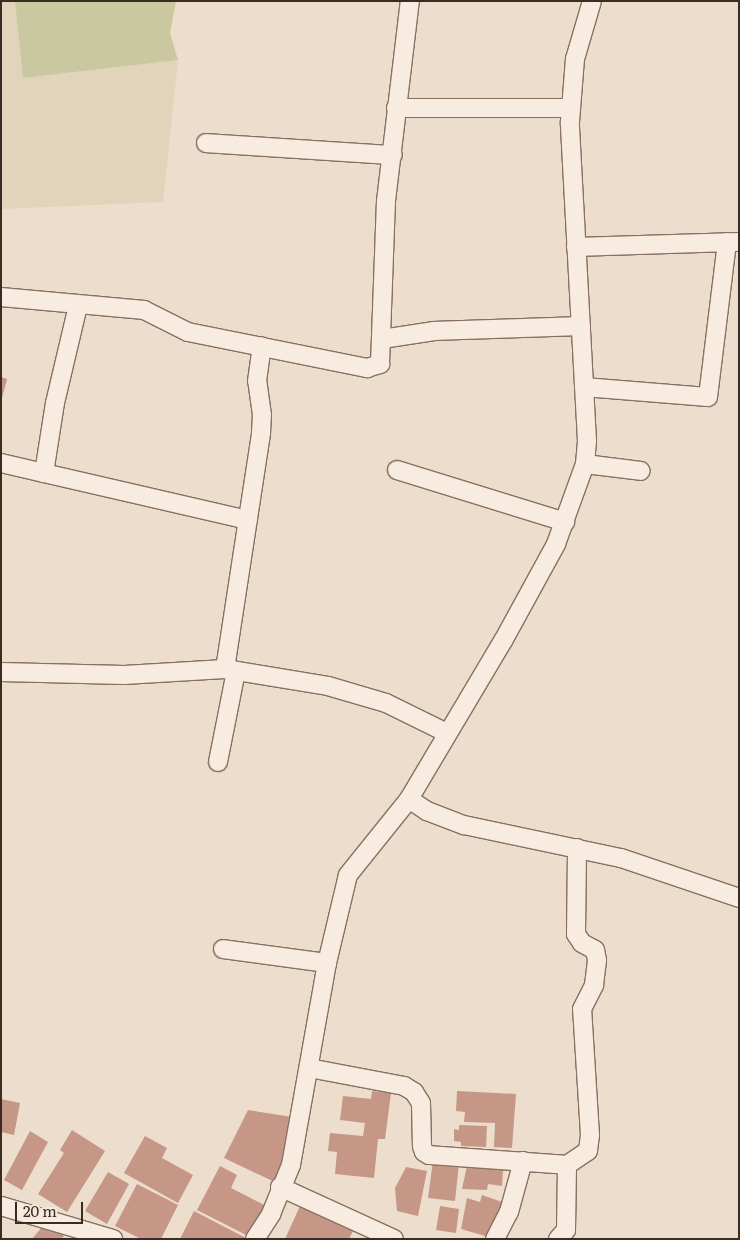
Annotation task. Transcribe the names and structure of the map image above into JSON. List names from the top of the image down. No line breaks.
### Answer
{"scale_bar":"20 m"}
